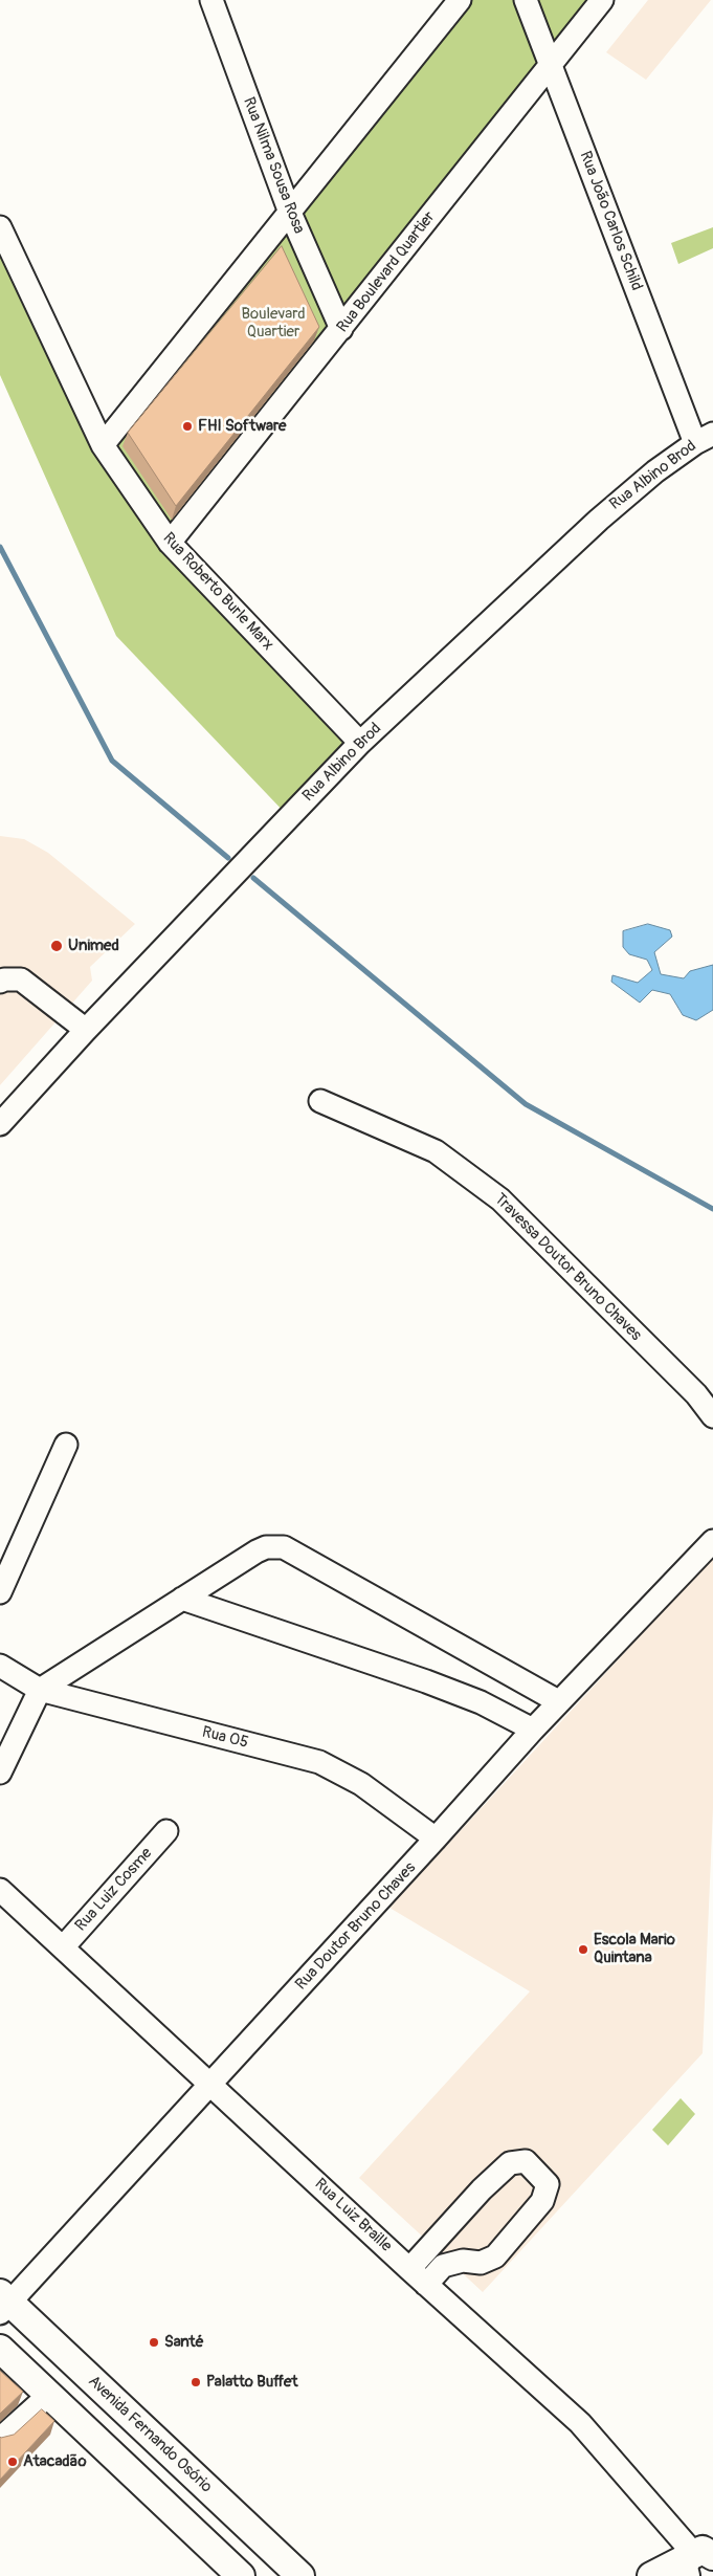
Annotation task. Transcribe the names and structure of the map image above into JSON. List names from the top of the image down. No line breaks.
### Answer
{"streets":{"main road":["Avenida Fernando Osório"],"street":["Rua Nilma Sousa Rosa","Rua João Carlos Schild","Rua Boulevard Quartier","Rua Albino Brod","Rua Roberto Burle Marx","Travessa Doutor Bruno Chaves","Rua 05","Rua Luiz Cosme","Rua Doutor Bruno Chaves","Rua Luiz Braille"]},"crossings":[["Rua Nilma Sousa Rosa","Rua Boulevard Quartier"],["Rua João Carlos Schild","Rua Boulevard Quartier"],["Rua João Carlos Schild","Rua Albino Brod"],["Rua Boulevard Quartier","Rua Roberto Burle Marx"],["Rua Albino Brod","Rua Roberto Burle Marx"],["Rua 05","Rua Doutor Bruno Chaves"],["Rua Luiz Cosme","Rua Luiz Braille"],["Rua Doutor Bruno Chaves","Rua Luiz Braille"],["Rua Doutor Bruno Chaves","Avenida Fernando Osório"]],"parks":["Boulevard Quartier"],"places":["FHI Software","Unimed","Escola Mario Quintana","Santé","Palatto Buffet","Atacadão"]}
